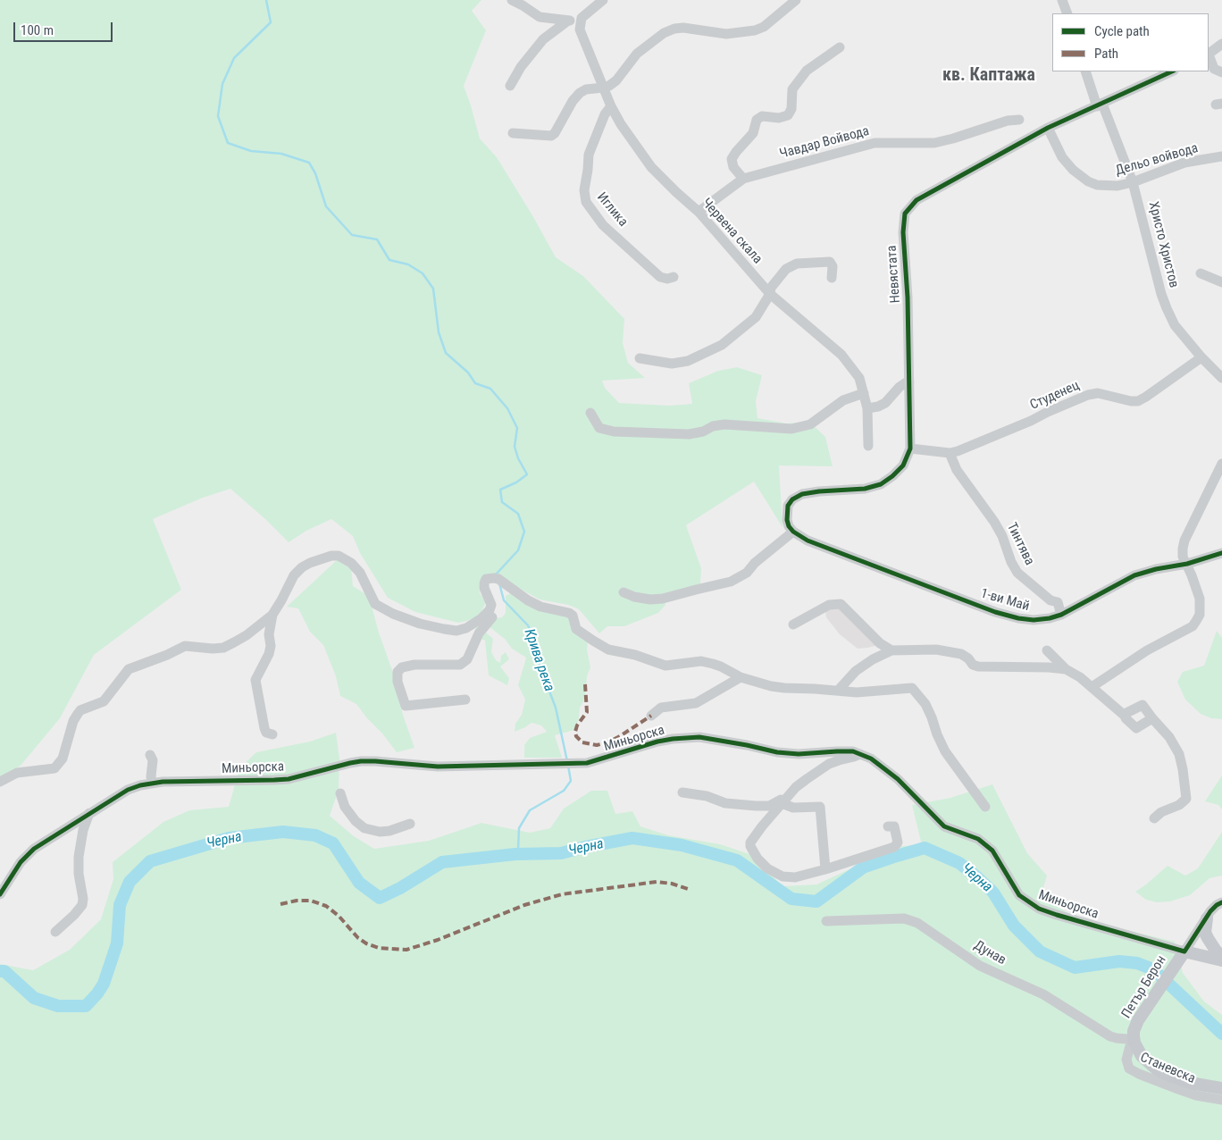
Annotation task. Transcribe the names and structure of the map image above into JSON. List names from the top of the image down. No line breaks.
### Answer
{"streets":{"main road":["Петър Берон"],"street":["Чавдар Войвода","Дельо войвода","Иглика","Червена скала","Христо Христов","Невястата","Студенец","Тинтява","1-ви Май","Миньорска","Дунав","Станевска"]},"crossings":[["Чавдар Войвода","Червена скала"],["Дельо войвода","Христо Христов"],["Дельо войвода","Невястата"],["Иглика","Червена скала"],["Христо Христов","Невястата"],["Христо Христов","Студенец"],["Невястата","Студенец"],["Невястата","1-ви Май"],["Студенец","Тинтява"],["Тинтява","1-ви Май"],["Миньорска","Петър Берон"],["Дунав","Петър Берон"],["Дунав","Станевска"],["Петър Берон","Станевска"]],"districts":["кв. Каптажа"],"water":["Крива река","Черна"],"legend":["Cycle path","Path"],"scale_bar":"100 m"}
